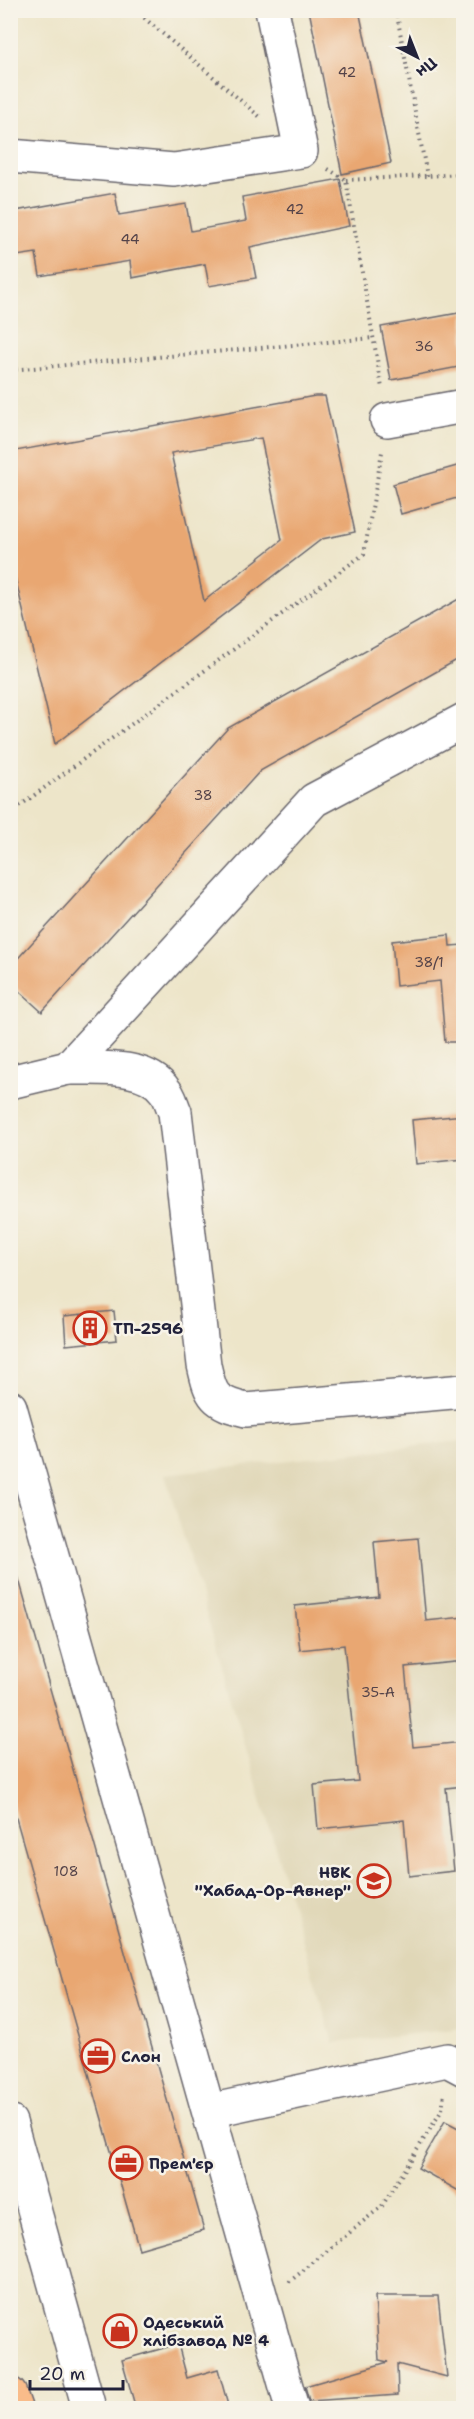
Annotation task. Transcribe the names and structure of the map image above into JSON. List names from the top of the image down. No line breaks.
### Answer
{"places":{"building":["ТП-2596"],"school or university":["НВК \"Хабад-Ор-Авнер\""],"office":["Слон","Прем'єр"],"shop":["Одеський хлібзавод № 4"]},"house_numbers":["42","42","44","36","38","38/1","35-А","108"],"scale_bar":"20 m","north":"bottom right"}
